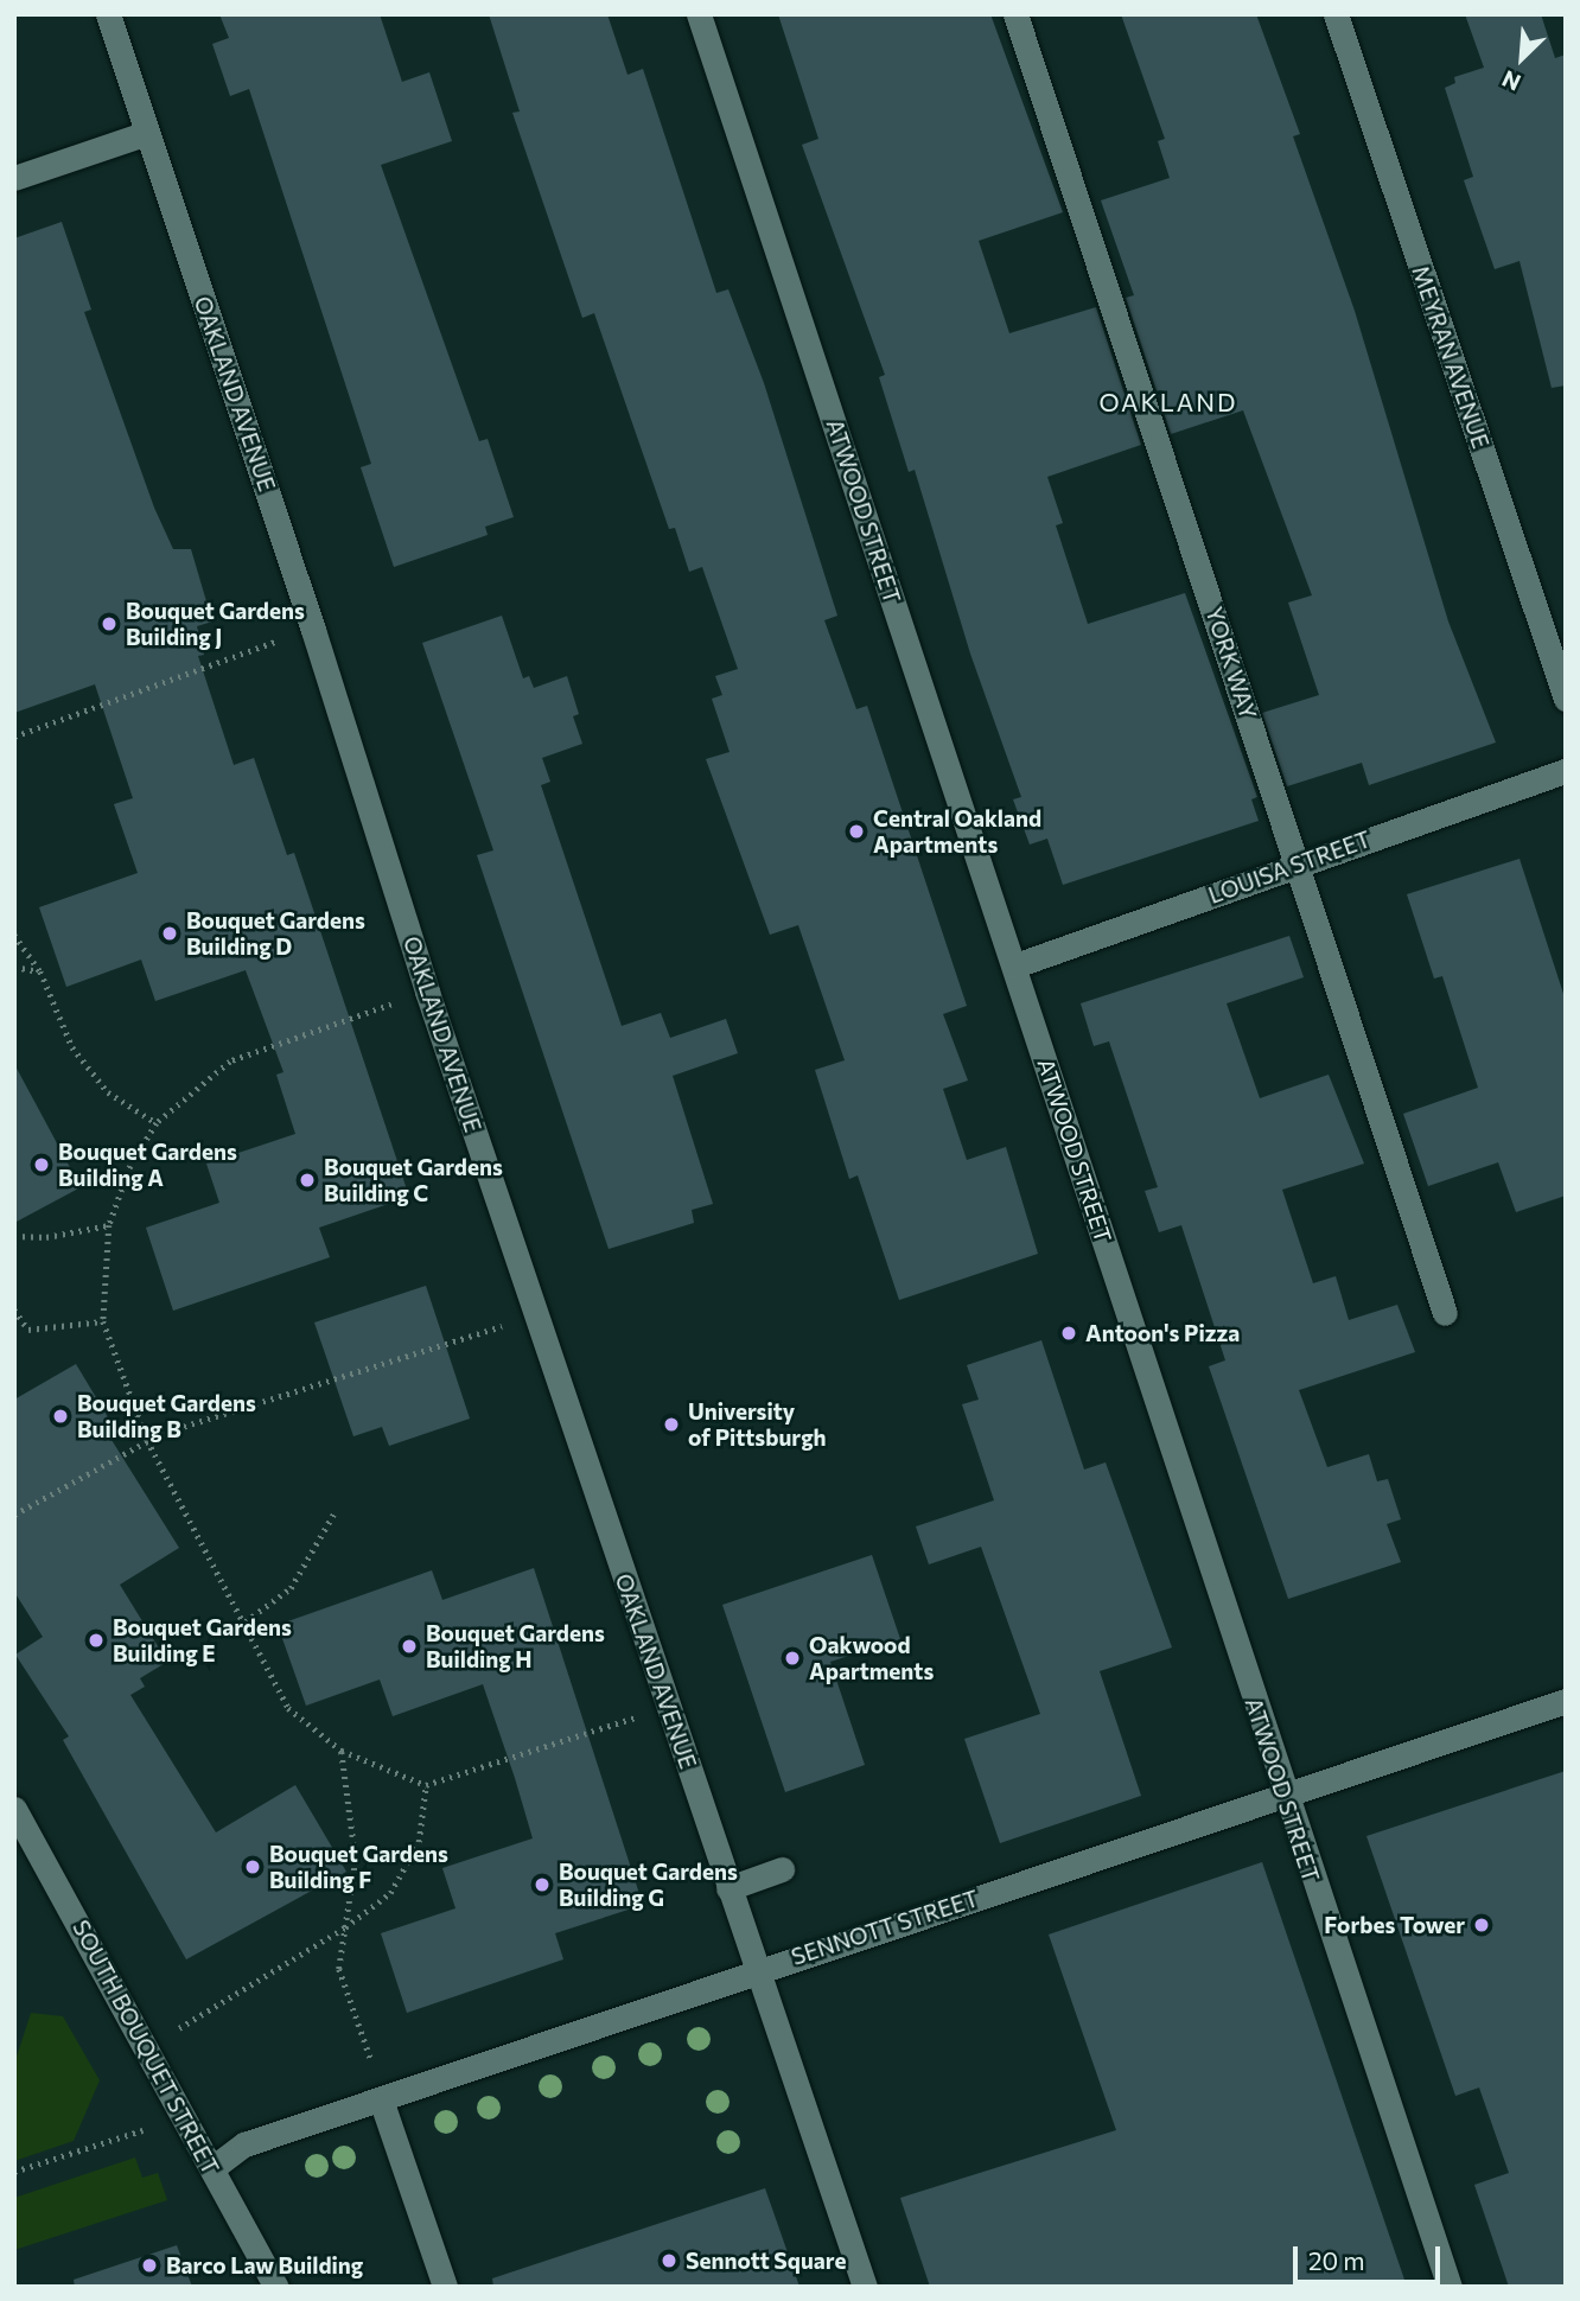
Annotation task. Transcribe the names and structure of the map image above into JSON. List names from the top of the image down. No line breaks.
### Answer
{"streets":{"street":["MEYRAN AVENUE","OAKLAND AVENUE","ATWOOD STREET","YORK WAY","LOUISA STREET","SENNOTT STREET","SOUTH BOUQUET STREET"]},"crossings":[["OAKLAND AVENUE","SENNOTT STREET"],["ATWOOD STREET","LOUISA STREET"],["ATWOOD STREET","SENNOTT STREET"],["YORK WAY","LOUISA STREET"],["SENNOTT STREET","SOUTH BOUQUET STREET"]],"districts":["OAKLAND"],"places":["Bouquet Gardens Building J","Central Oakland Apartments","Bouquet Gardens Building D","Bouquet Gardens Building A","Bouquet Gardens Building C","Antoon's Pizza","Bouquet Gardens Building B","University of Pittsburgh","Bouquet Gardens Building E","Bouquet Gardens Building H","Oakwood Apartments","Bouquet Gardens Building F","Bouquet Gardens Building G","Forbes Tower","Sennott Square","Barco Law Building"],"scale_bar":"20 m","north":"bottom left"}
